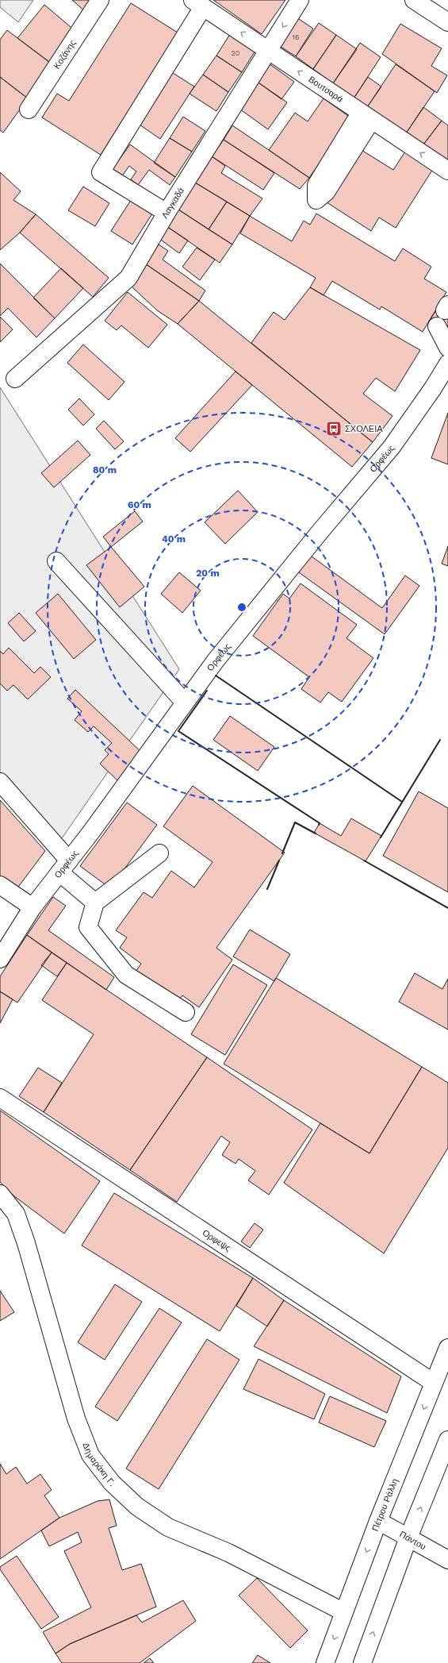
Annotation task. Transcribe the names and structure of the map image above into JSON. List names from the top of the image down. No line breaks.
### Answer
{"streets":{"street":["Κοζάνης","Βουτσαρά","Λαγκαδά","Ορφέως","Ορφεψς","Δημαράκη Γ.","Πέτρου Ράλλη","Πάντου"]},"crossings":[["Βουτσαρά","Λαγκαδά"],["Ορφεψς","Πέτρου Ράλλη"],["Δημαράκη Γ.","Πέτρου Ράλλη"],["Πέτρου Ράλλη","Πάντου"]],"one_way":["Βουτσαρά"],"places":{"bus stop":["ΣΧΟΛΕΙΑ"]},"house_numbers":["16","20"],"rings":["80 m","60 m","40 m","20 m"]}
